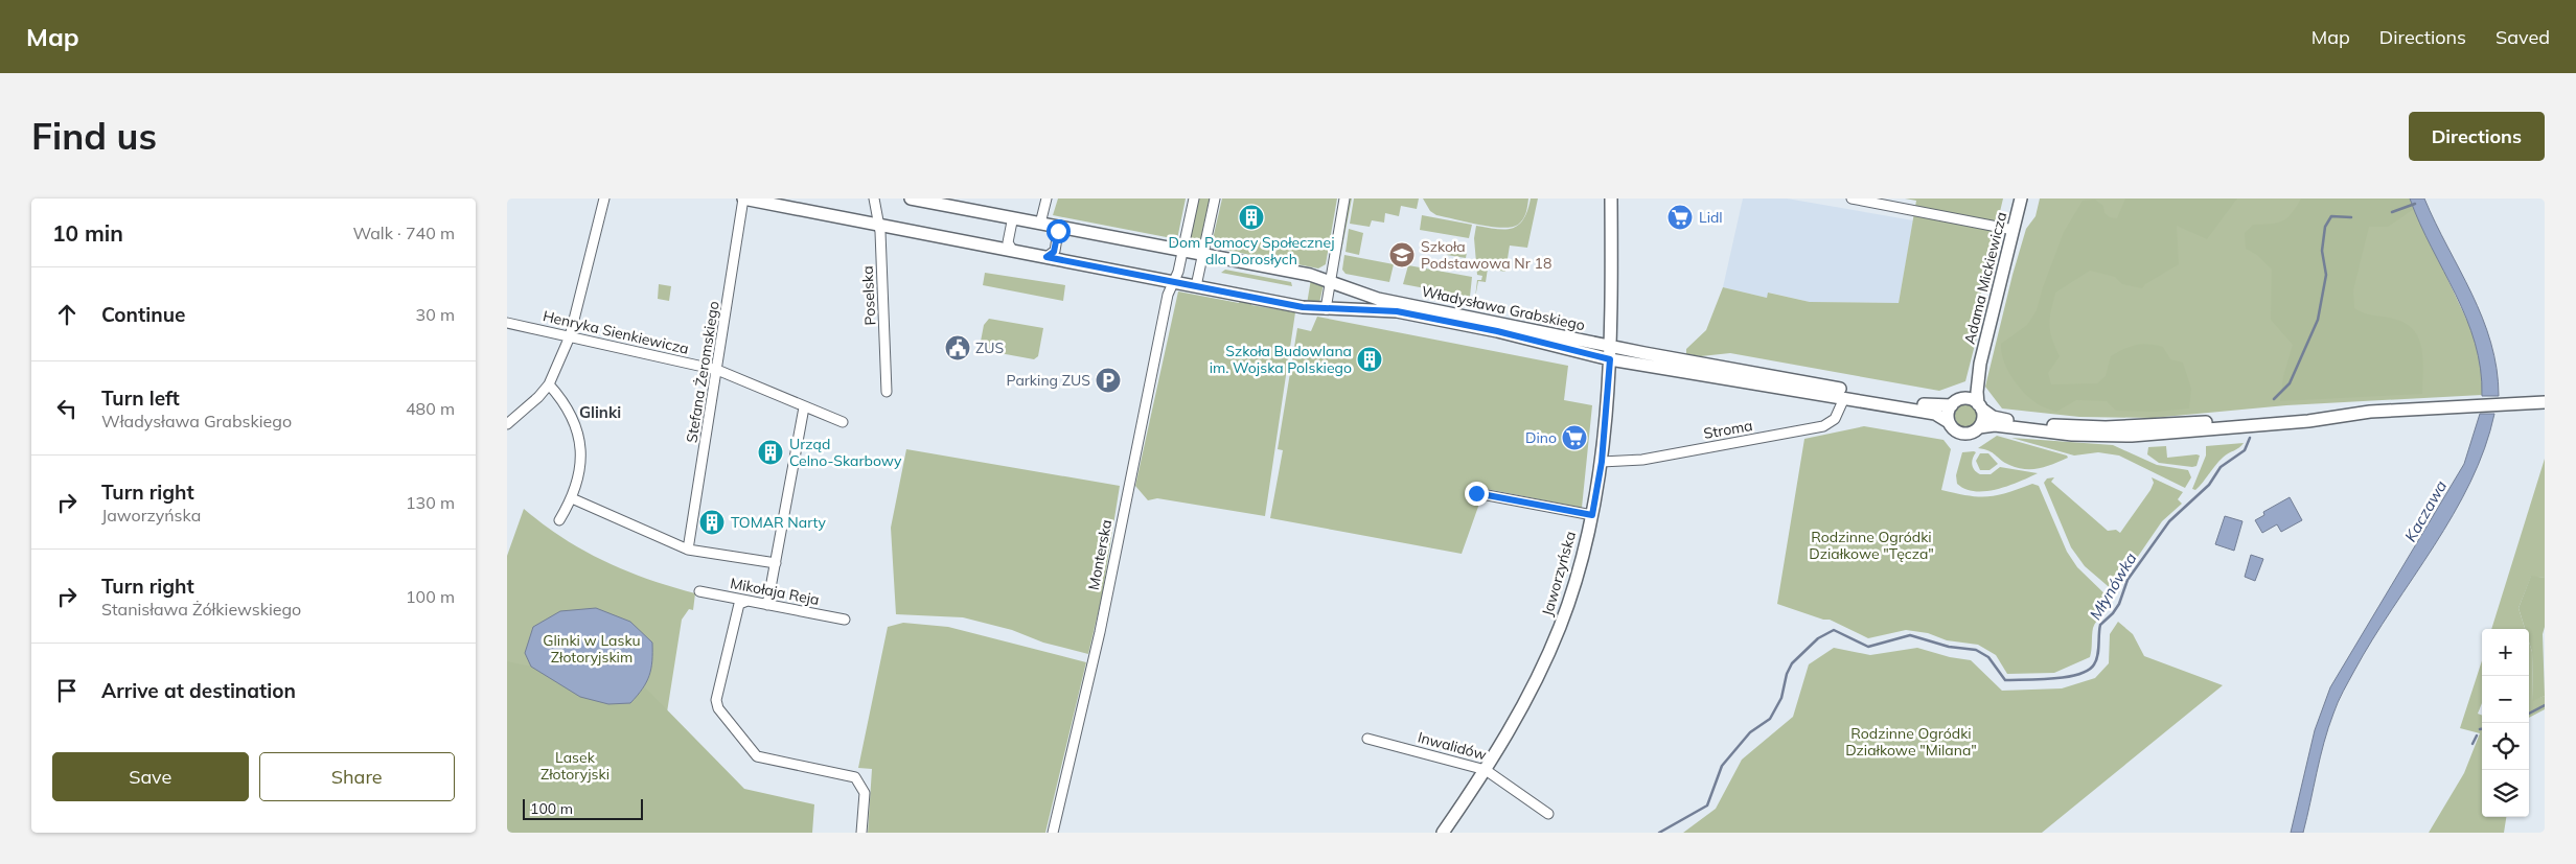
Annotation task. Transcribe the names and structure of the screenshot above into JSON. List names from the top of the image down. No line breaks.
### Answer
{"streets":{"street":["Adama Mickiewicza","Poselska","Władysława Grabskiego","Henryka Sienkiewicza","Stefana Żeromskiego","Stroma","Monterska","Jaworzyńska","Mikołaja Reja","Inwalidów"]},"crossings":[["Adama Mickiewicza","Władysława Grabskiego"],["Poselska","Władysława Grabskiego"],["Władysława Grabskiego","Stefana Żeromskiego"],["Władysława Grabskiego","Stroma"],["Władysława Grabskiego","Monterska"],["Władysława Grabskiego","Jaworzyńska"],["Henryka Sienkiewicza","Stefana Żeromskiego"],["Stroma","Jaworzyńska"],["Jaworzyńska","Inwalidów"]],"districts":["Glinki"],"water":["Kaczawa","Młynówka"],"parks":["Rodzinne Ogródki Działkowe \"Tęcza\"","Glinki w Lasku Złotoryjskim","Rodzinne Ogródki Działkowe \"Milana\"","Lasek Złotoryjski"],"places":{"building":["Dom Pomocy Społecznej dla Dorosłych","Szkoła Budowlana im. Wojska Polskiego","Urząd Celno-Skarbowy","TOMAR Narty"],"supermarket":["Lidl","Dino"],"school or university":["Szkoła Podstawowa Nr 18"],"public building":["ZUS"],"parking":["Parking ZUS"]},"scale_bar":"100 m","page":{"header":"Map","nav":["Map","Directions","Saved"],"buttons":["Directions",["Save","Share"]],"title":"Find us","heading":["10 min","Walk · 740 m"],"list":[["Continue","30 m"],["Turn left","Władysława Grabskiego","480 m"],["Turn right","Jaworzyńska","130 m"],["Turn right","Stanisława Żółkiewskiego","100 m"],"Arrive at destination"],"map_buttons":["+","−"],"scale":"100 m"}}
